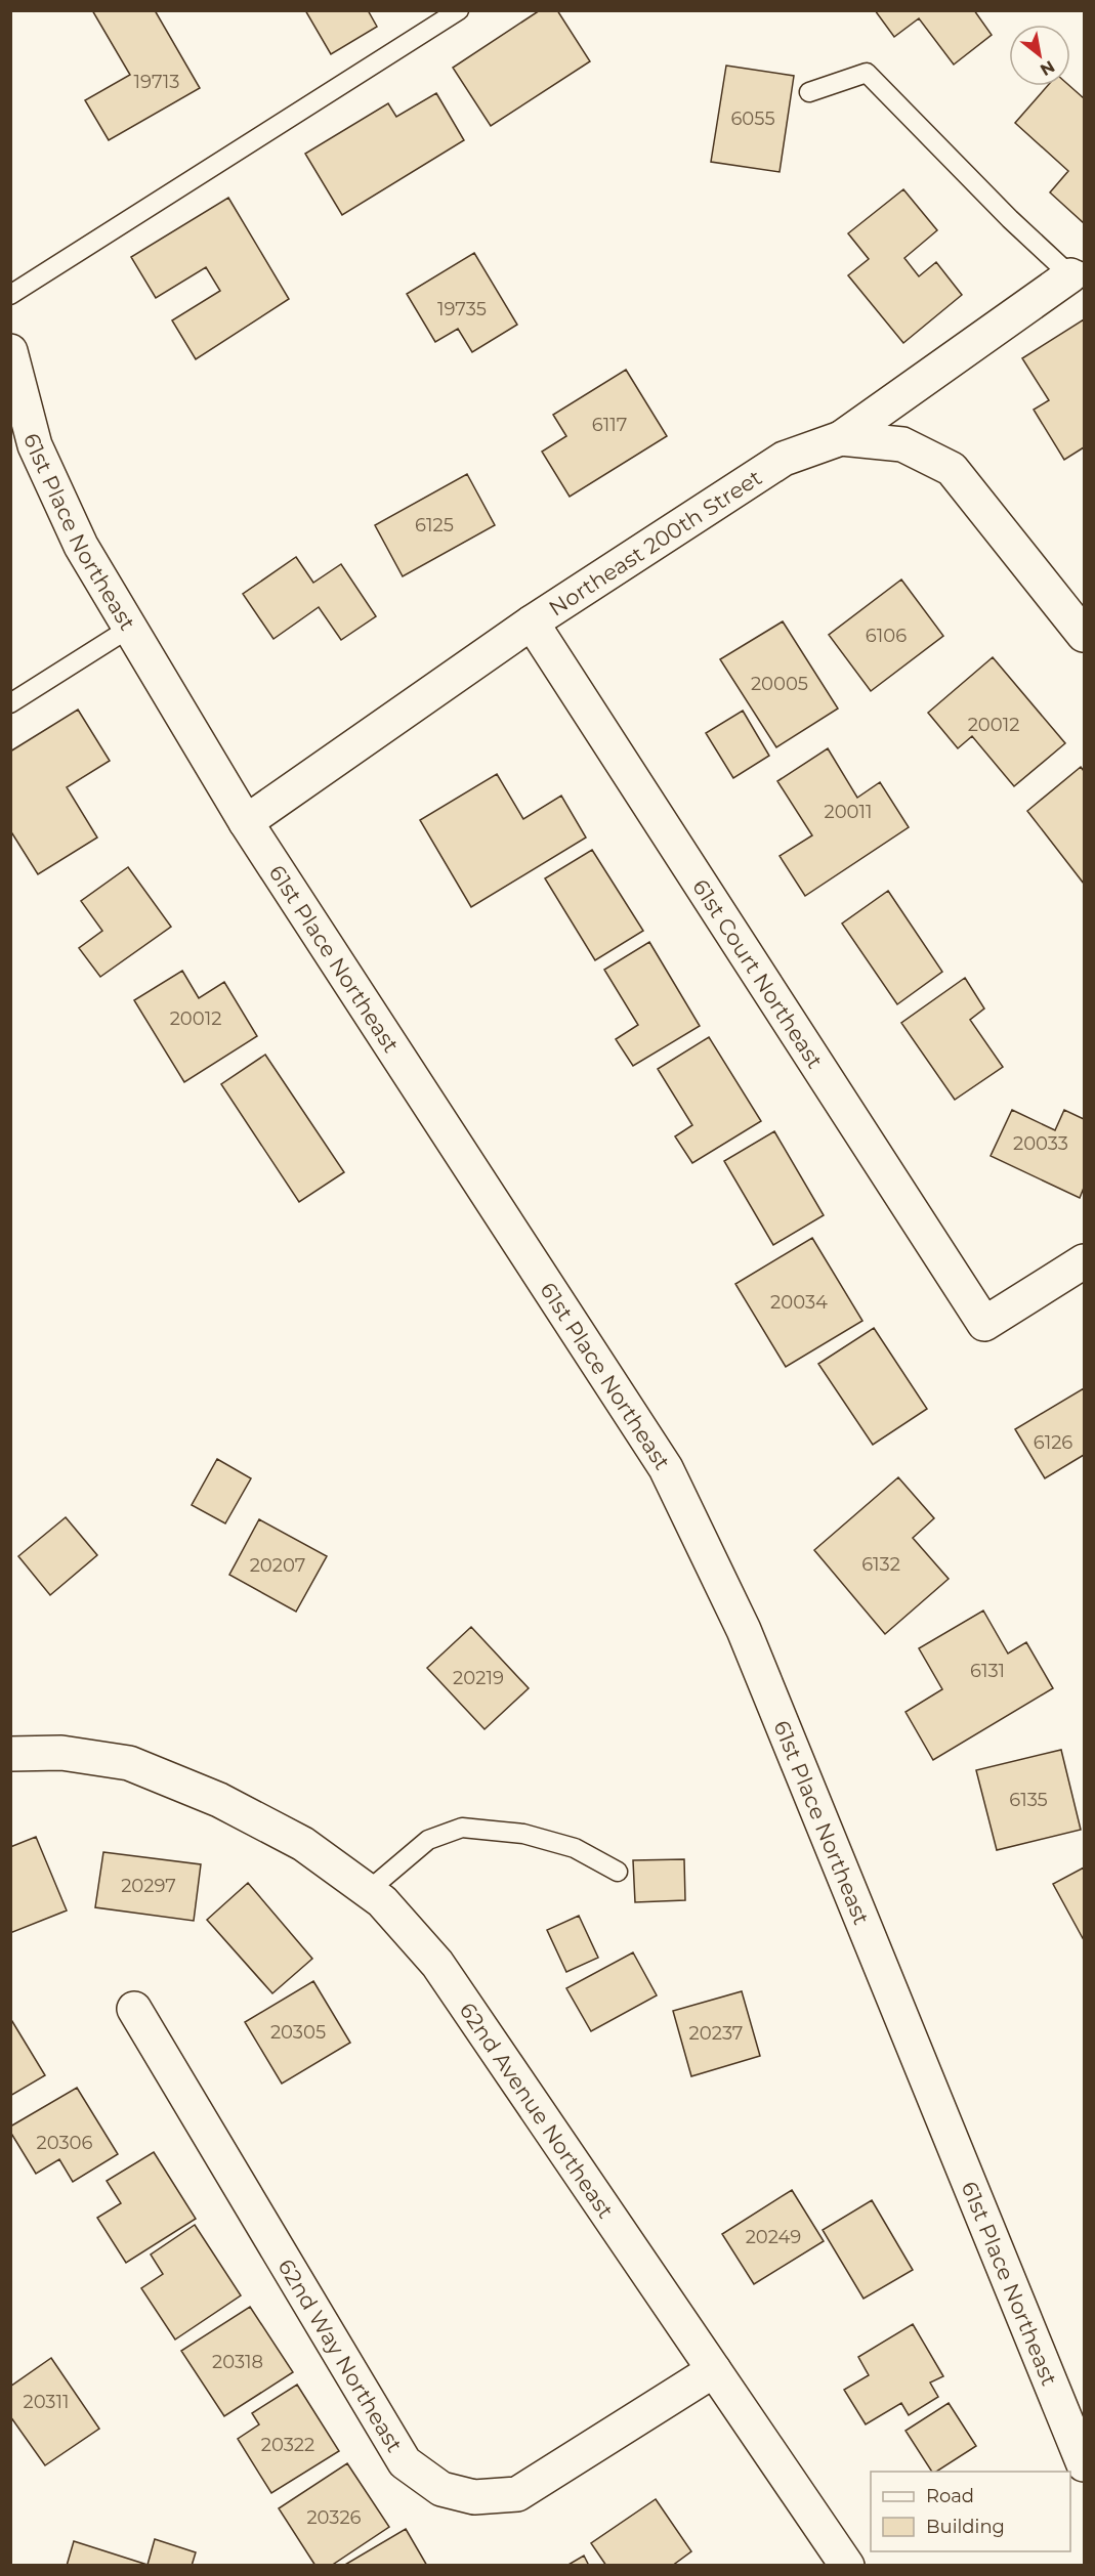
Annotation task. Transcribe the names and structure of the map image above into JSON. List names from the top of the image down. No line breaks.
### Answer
{"streets":{"street":["61st Place Northeast","Northeast 200th Street","61st Court Northeast","62nd Avenue Northeast","62nd Way Northeast"]},"crossings":[["61st Place Northeast","Northeast 200th Street"],["Northeast 200th Street","61st Court Northeast"],["62nd Avenue Northeast","62nd Way Northeast"]],"house_numbers":["19713","6055","19735","6117","6125","6106","20005","20012","20011","20012","20033","20034","6126","6132","20207","6131","20219","6135","20297","20305","20237","20306","20249","20318","20311","20322","20326"],"legend":["Road","Building"],"north":"bottom right"}
